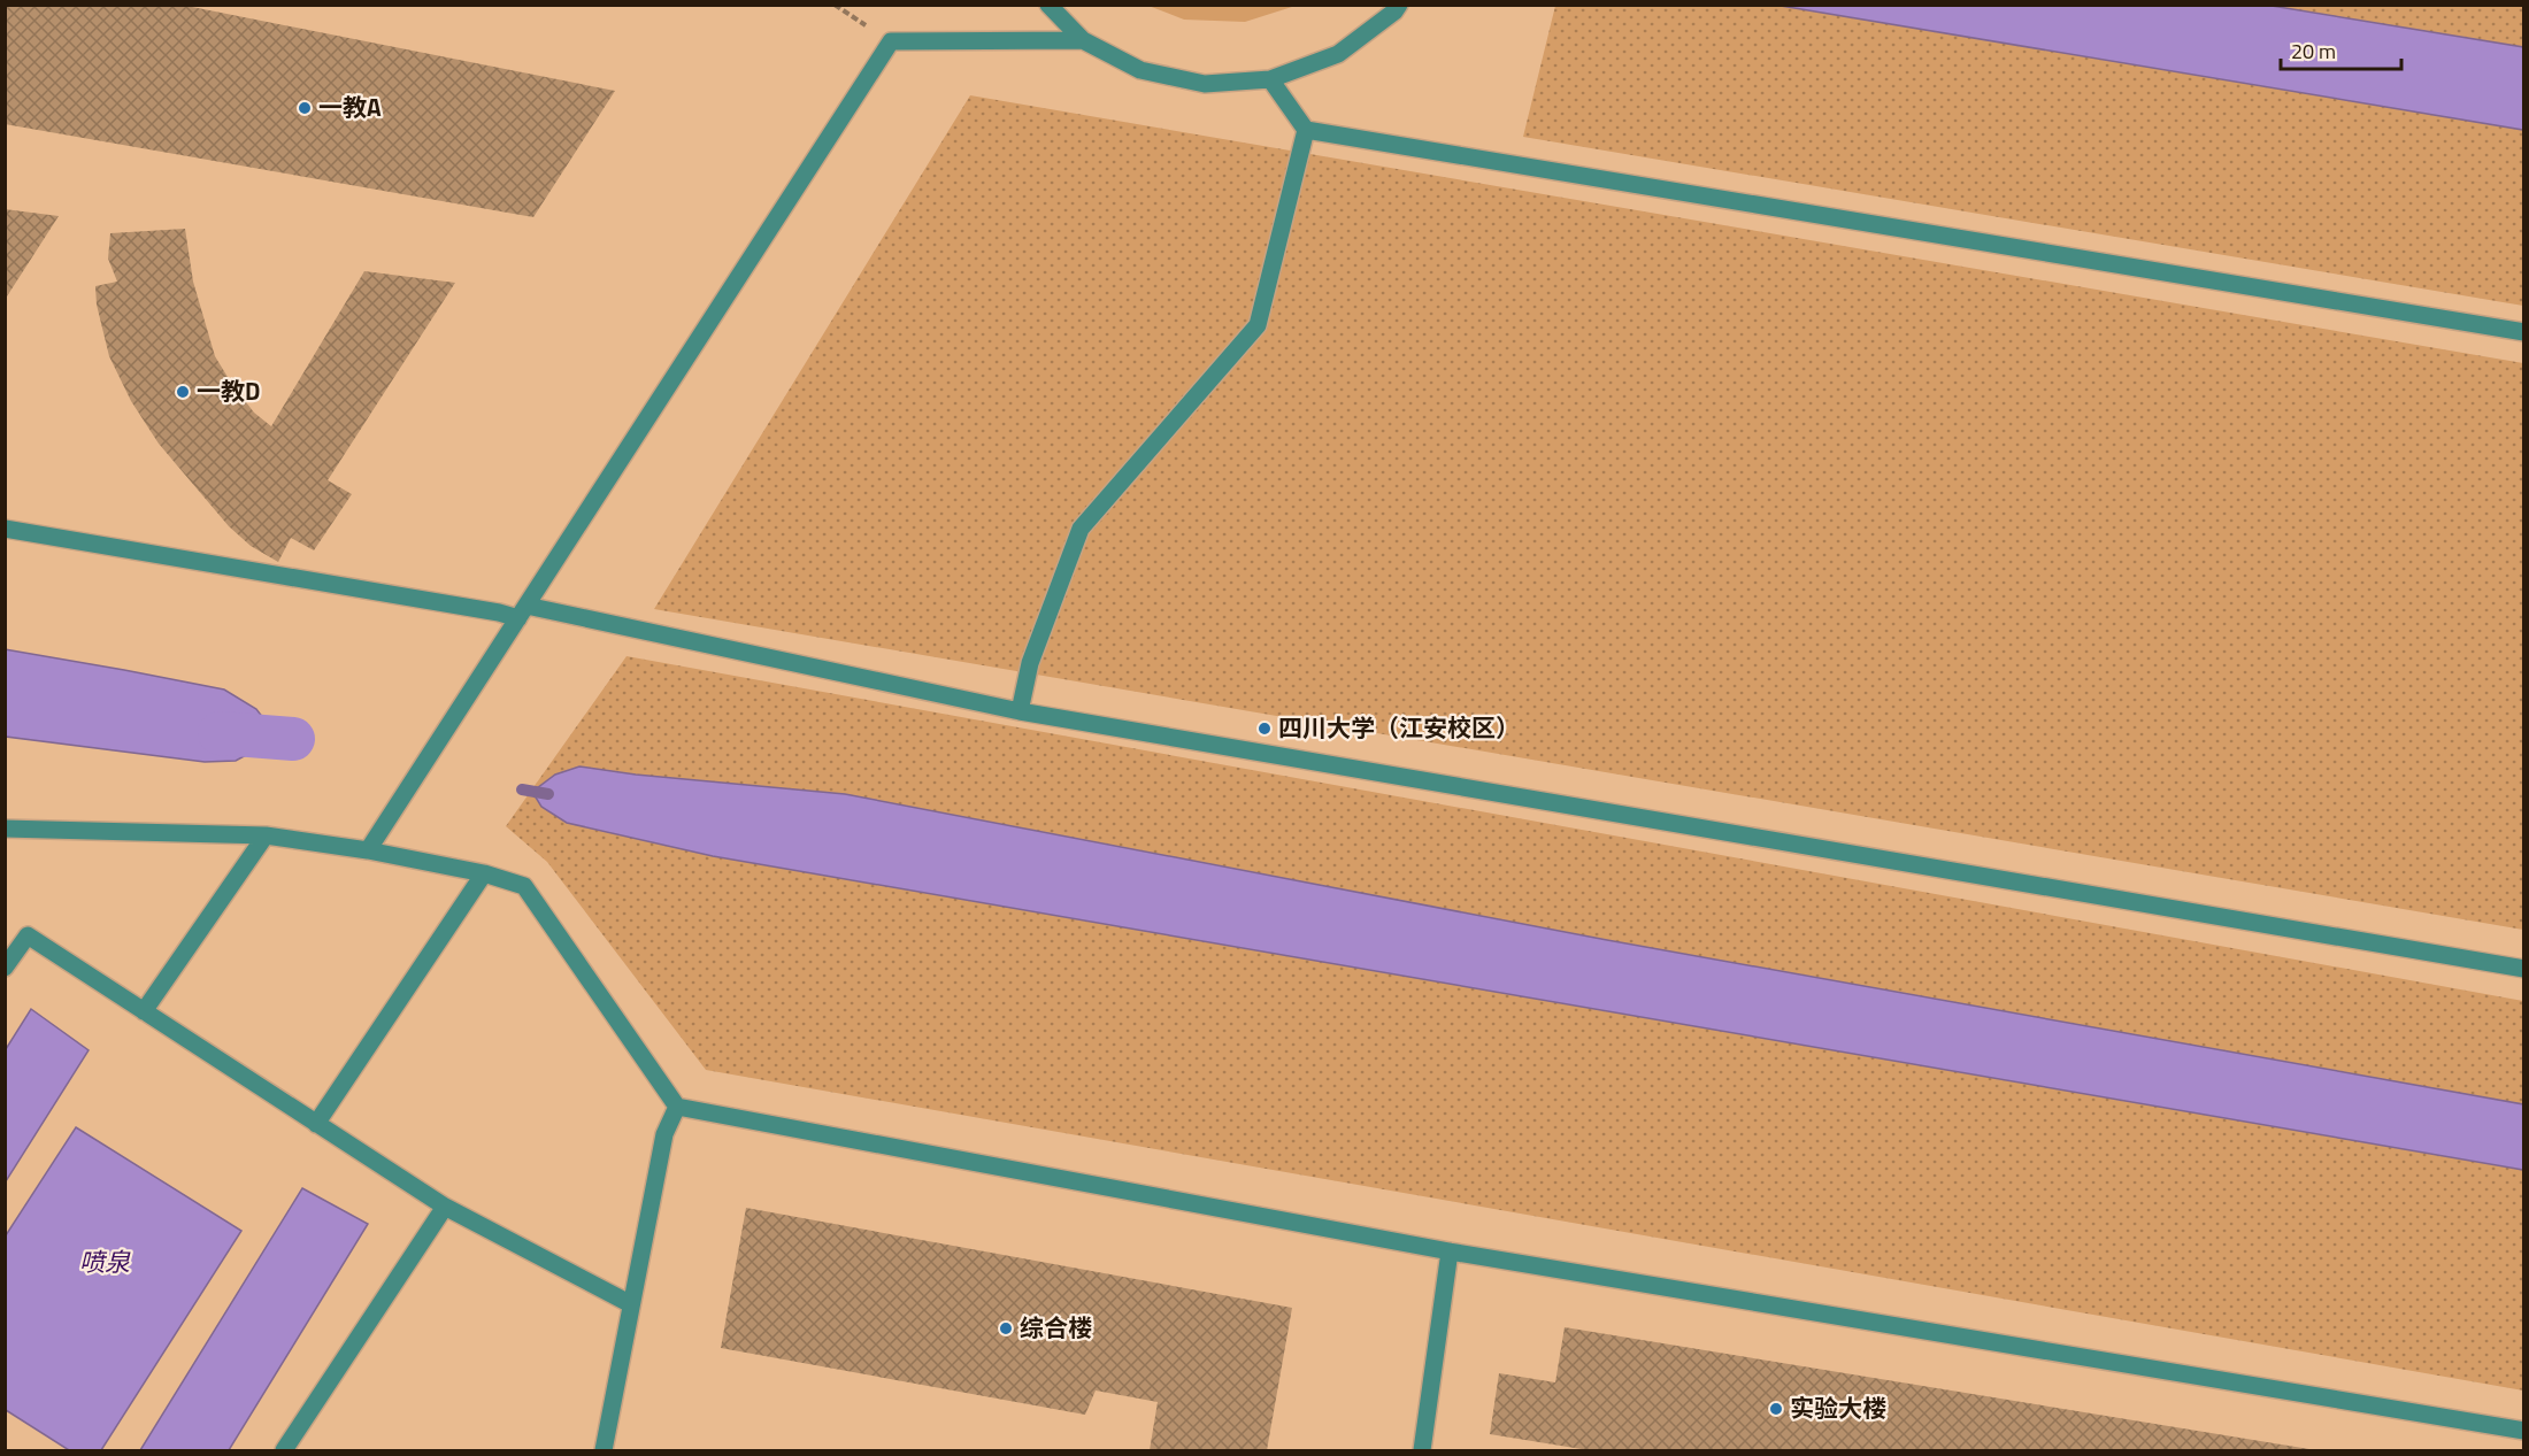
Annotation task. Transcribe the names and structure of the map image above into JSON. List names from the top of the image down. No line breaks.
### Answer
{"water":["喷泉"],"places":["一教A","一教D","四川大学（江安校区）","综合楼","实验大楼"],"scale_bar":"20 m"}
